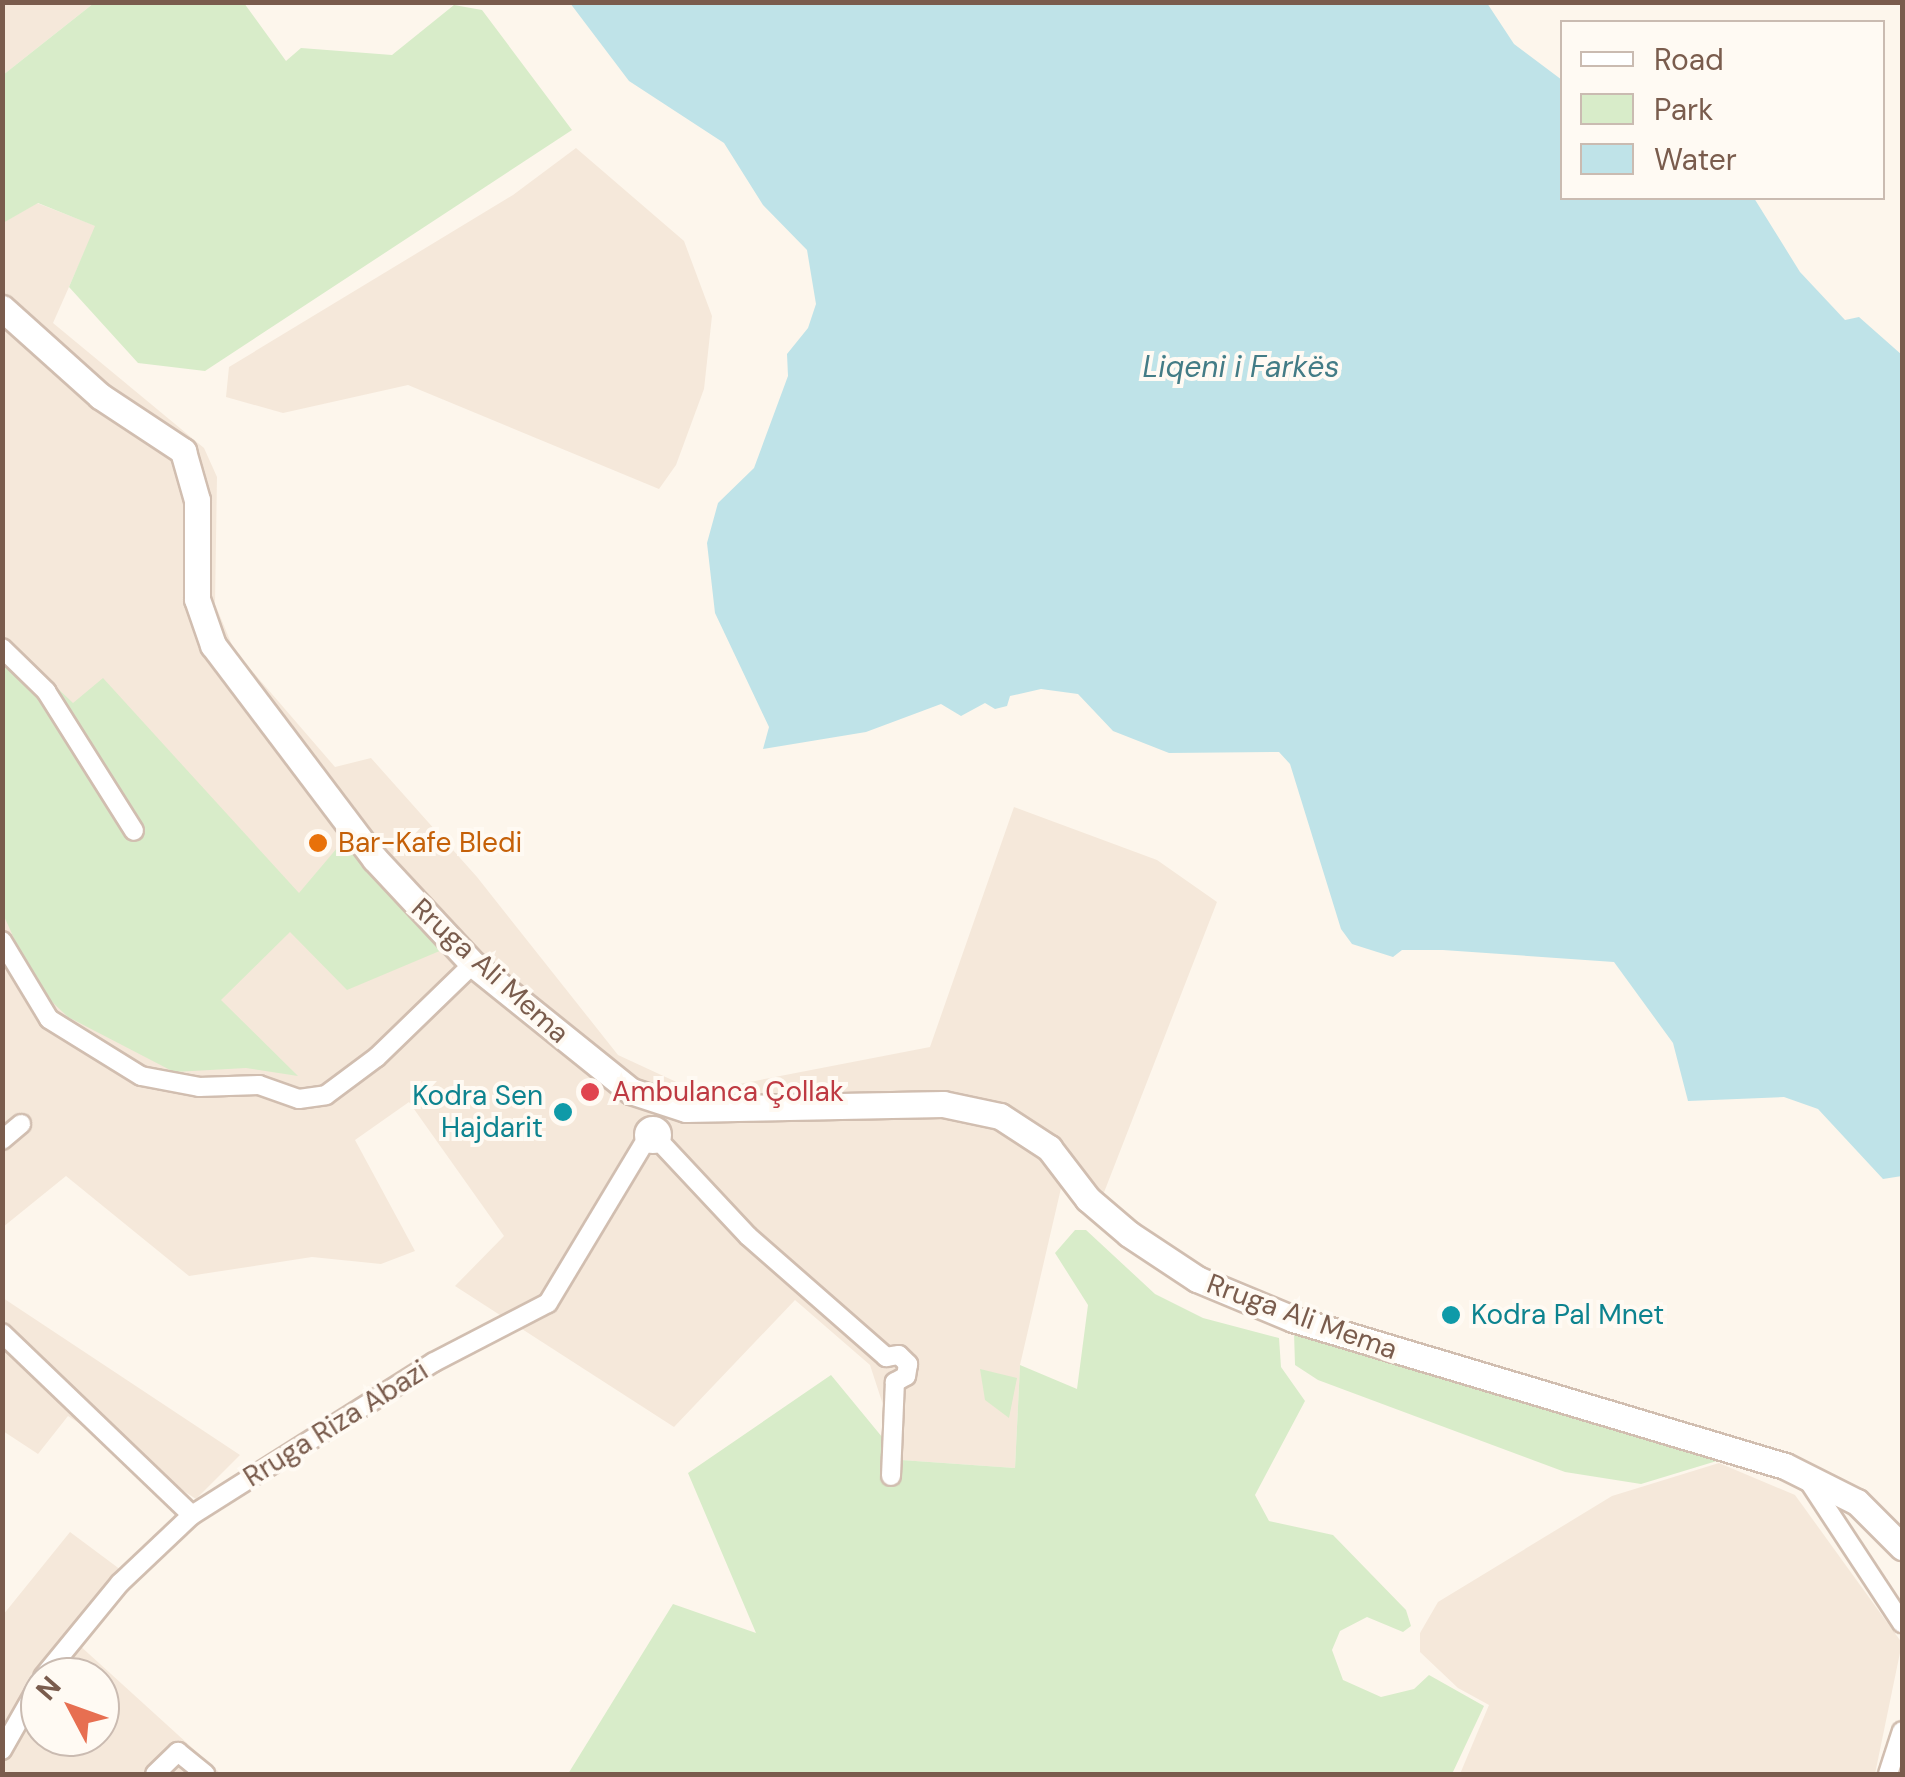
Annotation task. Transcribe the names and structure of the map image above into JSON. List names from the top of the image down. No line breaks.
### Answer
{"streets":{"street":["Rruga Ali Mema","Rruga Riza Abazi"]},"crossings":[["Rruga Ali Mema","Rruga Riza Abazi"]],"water":["Liqeni i Farkës"],"places":["Bar-Kafe Bledi","Ambulanca Çollak","Kodra Sen Hajdarit","Kodra Pal Mnet"],"legend":["Road","Park","Water"],"north":"top left"}
